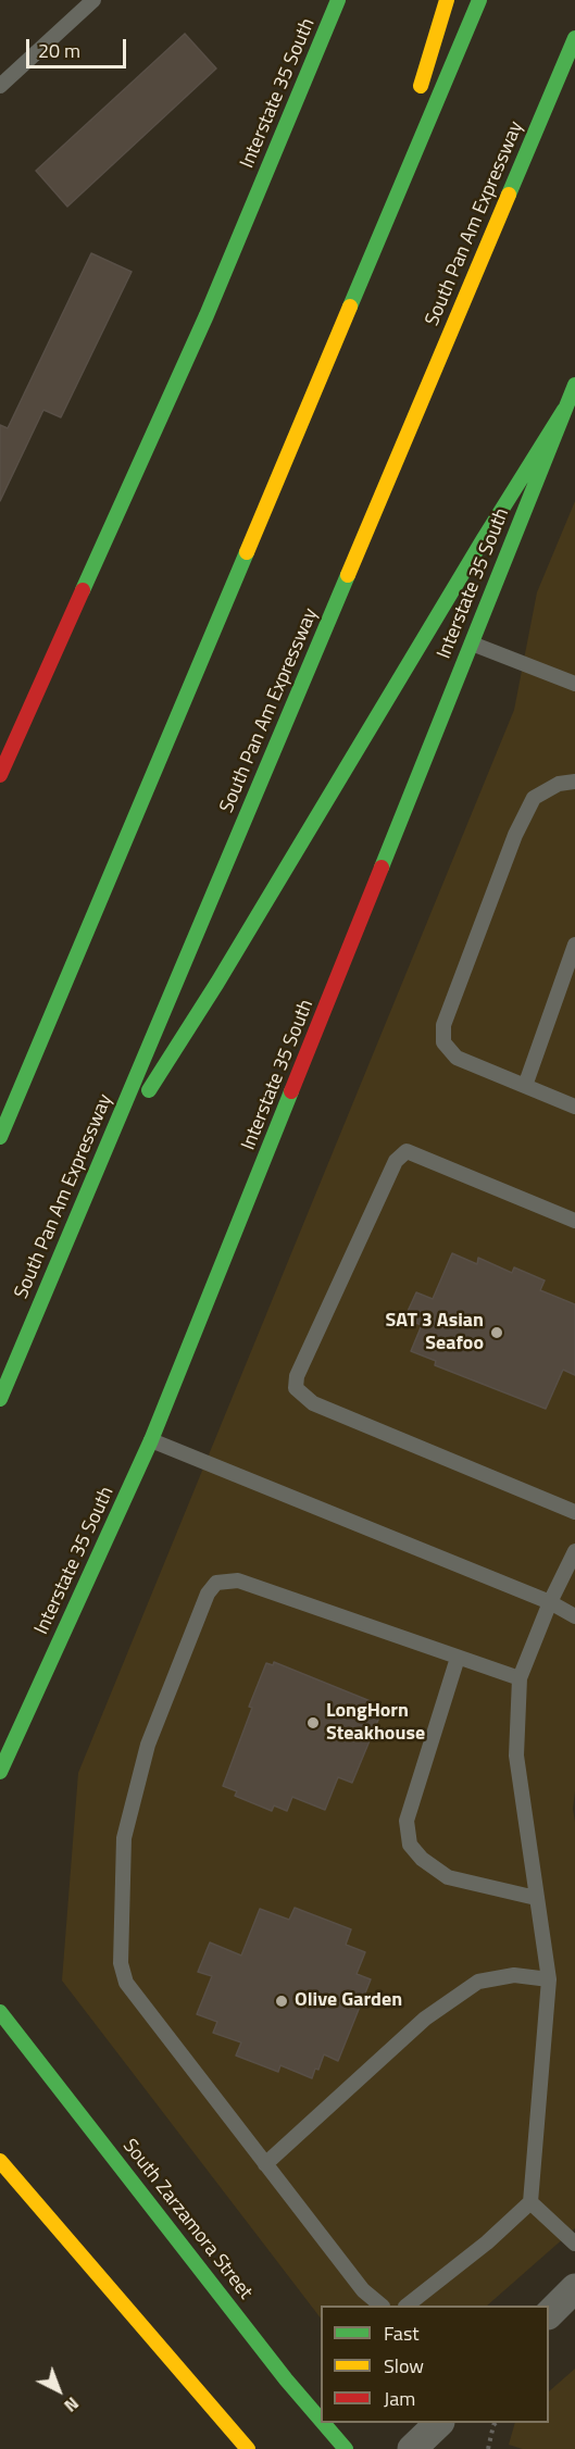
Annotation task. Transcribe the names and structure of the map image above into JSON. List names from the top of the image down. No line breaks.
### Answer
{"streets":{"main road":["Interstate 35 South","South Pan Am Expressway","South Zarzamora Street"]},"places":["SAT 3 Asian Seafoo","LongHorn Steakhouse","Olive Garden"],"legend":["Fast","Slow","Jam"],"scale_bar":"20 m","north":"bottom right"}
